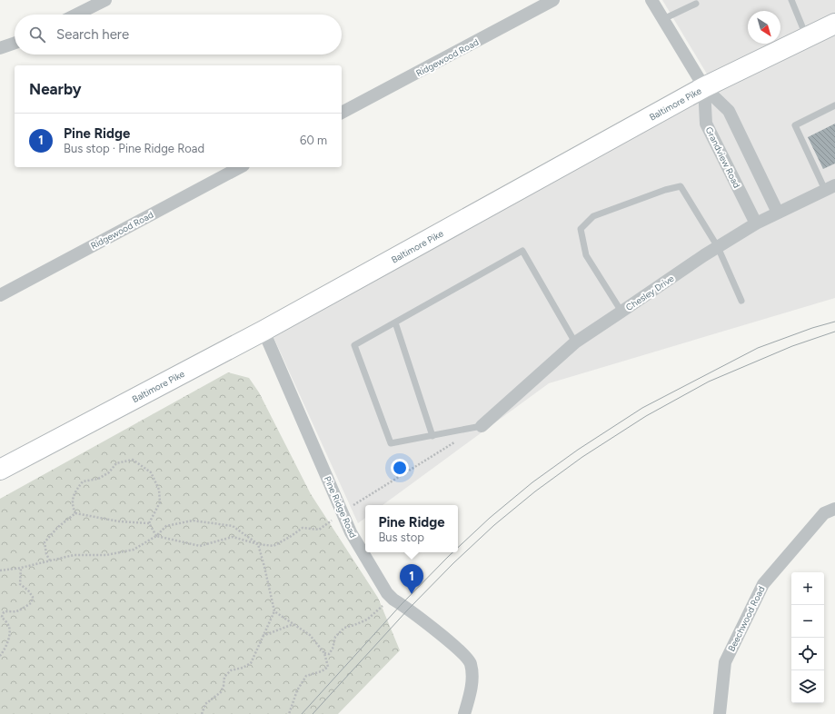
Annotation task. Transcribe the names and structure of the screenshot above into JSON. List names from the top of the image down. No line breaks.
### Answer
{"streets":{"main road":["Baltimore Pike"],"street":["Ridgewood Road","Grandview Road","Chesley Drive","Pine Ridge Road","Beechwood Road"]},"crossings":[["Baltimore Pike","Grandview Road"],["Baltimore Pike","Pine Ridge Road"],["Grandview Road","Chesley Drive"]],"north":"bottom right","page":{"search":"Search here","heading":"Nearby","list":[{"mark":"1","name":"Pine Ridge","note":"Bus stop · Pine Ridge Road","value":"60 m"}],"popup":["Pine Ridge","Bus stop"],"pins":"1","map_buttons":["+","−"]}}
